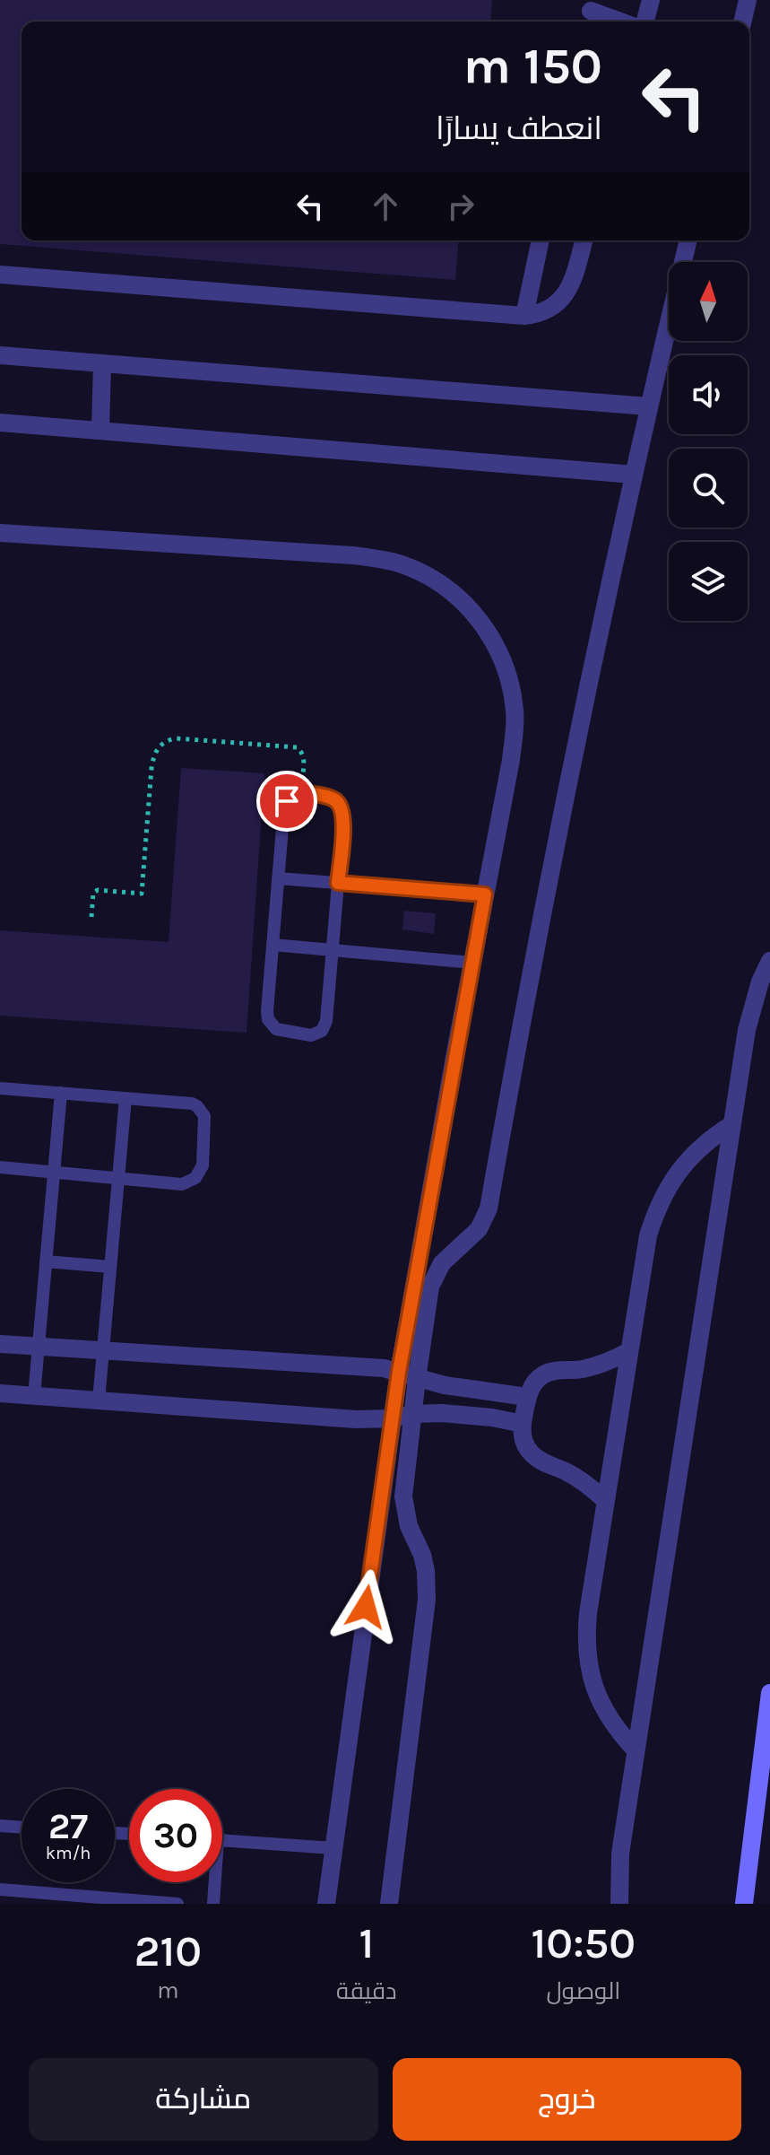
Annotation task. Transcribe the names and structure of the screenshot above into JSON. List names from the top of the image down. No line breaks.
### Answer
{"north":"top","page":{"turn":["150 m","انعطف يسارًا"],"speed":"27 km/h","limit":"30","eta":["10:50","الوصول","1","دقيقة","210","m"],"buttons":["خروج","مشاركة"]}}
